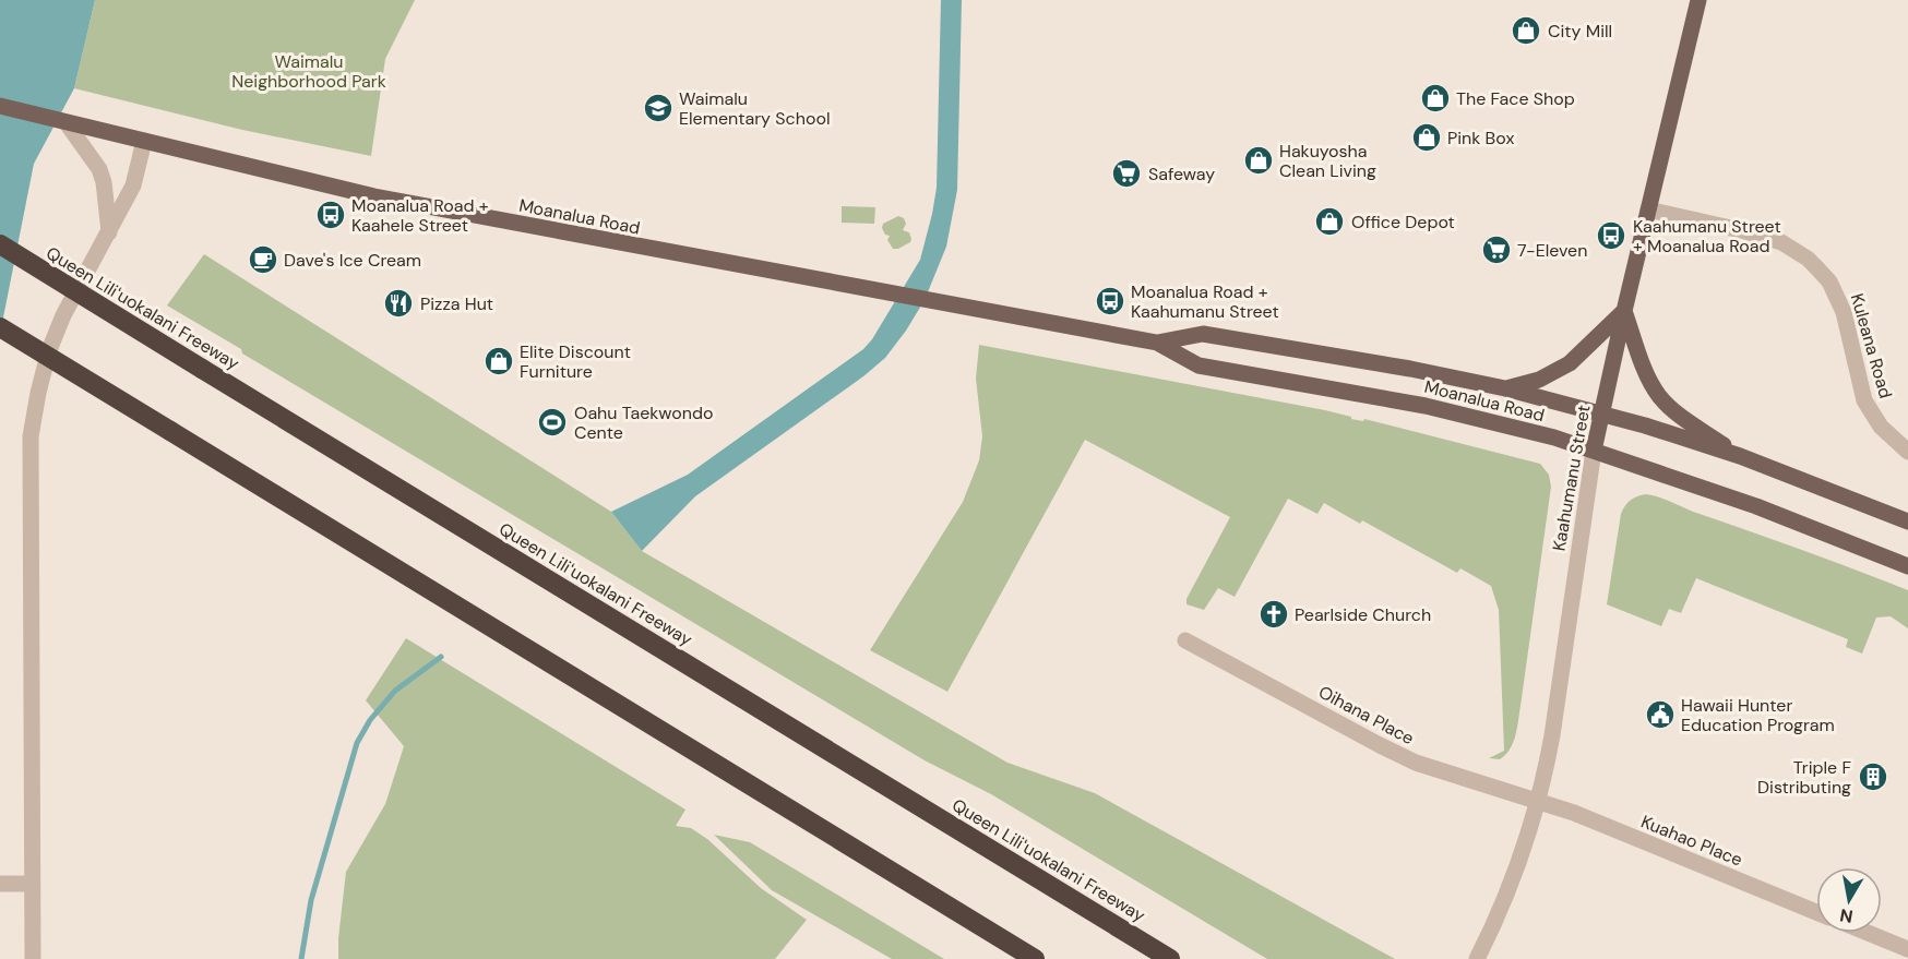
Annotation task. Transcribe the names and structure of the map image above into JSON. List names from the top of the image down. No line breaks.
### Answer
{"streets":{"highway":["Queen Liliʻuokalani Freeway"],"main road":["Moanalua Road","Kaahumanu Street"],"street":["Kuleana Road","Oihana Place","Kuahao Place"]},"crossings":[["Moanalua Road","Kaahumanu Street"],["Kuleana Road","Kaahumanu Street"],["Kaahumanu Street","Oihana Place"],["Kaahumanu Street","Kuahao Place"],["Oihana Place","Kuahao Place"]],"parks":["Waimalu Neighborhood Park"],"places":{"shop":["City Mill","The Face Shop","Pink Box","Hakuyosha Clean Living","Office Depot","Elite Discount Furniture"],"school or university":["Waimalu Elementary School"],"supermarket":["Safeway","7-Eleven"],"bus stop":["Moanalua Road + Kaahele Street","Kaahumanu Street + Moanalua Road","Moanalua Road + Kaahumanu Street"],"cafe":["Dave's Ice Cream"],"restaurant":["Pizza Hut"],"sports":["Oahu Taekwondo Cente"],"church":["Pearlside Church"],"public building":["Hawaii Hunter Education Program"],"building":["Triple F Distributing"]},"north":"bottom"}
